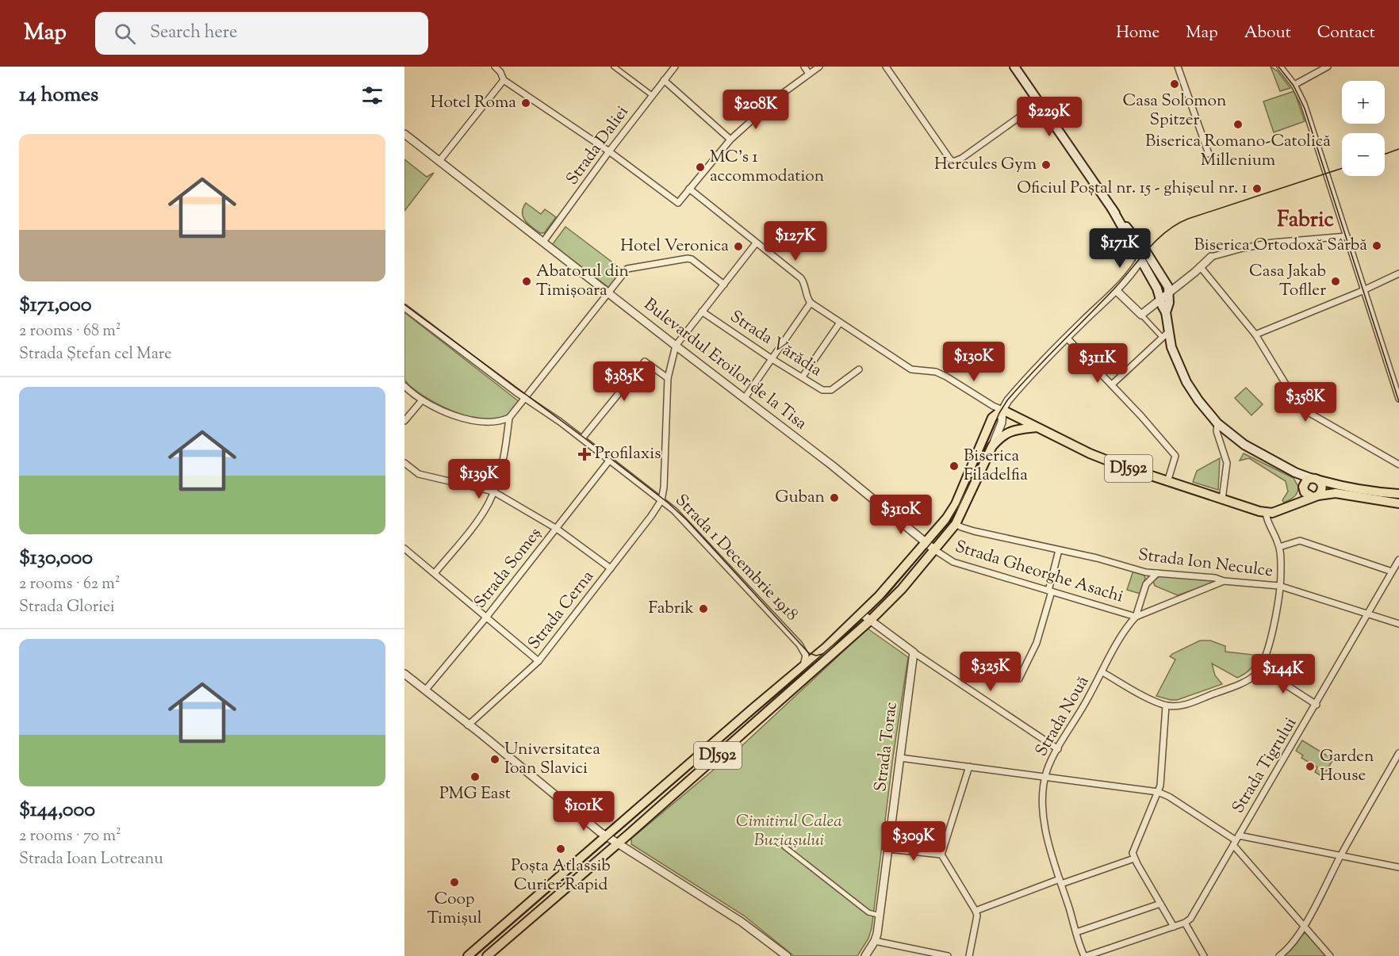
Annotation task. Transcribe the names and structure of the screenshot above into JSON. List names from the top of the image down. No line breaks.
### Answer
{"streets":{"main road":["DJ592"],"street":["Strada Daliei","Strada Vărădia","Bulevardul Eroilor de la Tisa","Strada 1 Decembrie 1918","Strada Ion Neculce","Strada Someș","Strada Gheorghe Asachi","Strada Cerna","Strada Nouă","Strada Torac","Strada Tigrului"]},"crossings":[["Strada Daliei","Bulevardul Eroilor de la Tisa"],["Bulevardul Eroilor de la Tisa","DJ592"],["Bulevardul Eroilor de la Tisa","Strada Gheorghe Asachi"],["DJ592","Strada 1 Decembrie 1918"],["DJ592","Strada Ion Neculce"],["DJ592","Strada Gheorghe Asachi"],["Strada 1 Decembrie 1918","Strada Someș"],["Strada 1 Decembrie 1918","Strada Cerna"],["Strada Ion Neculce","Strada Tigrului"],["Strada Gheorghe Asachi","Strada Nouă"]],"districts":["Fabric"],"parks":["Cimitirul Calea Buziașului"],"places":{"other":["Casa Solomon Spitzer","Hotel Roma","Biserica Romano-Catolică Millenium","Hercules Gym","MC's 1 accommodation","Oficiul Poștal nr. 15 - ghișeul nr. 1","Biserica Ortodoxă Sârbă","Hotel Veronica","Abatorul din Timișoara","Casa Jakab Tofller","Biserica Filadelfia","Guban","Fabrik","Universitatea Ioan Slavici","Garden House","PMG East","Poșta Atlassib Curier Rapid","Coop Timișul"],"health":["Profilaxis"]},"page":{"header":"Map","search":"Search here","nav":["Home","Map","About","Contact"],"heading":"14 homes","map_buttons":["+","−"],"price":["$208K","$229K","$127K","$171K","$130K","$311K","$385K","$358K","$139K","$310K","$325K","$144K","$101K","$309K"],"list":[{"name":"$171,000","note":"2 rooms · 68 m² · Strada Ștefan cel Mare"},{"name":"$130,000","note":"2 rooms · 62 m² · Strada Gloriei"},{"name":"$144,000","note":"2 rooms · 70 m² · Strada Ioan Lotreanu"}]}}
